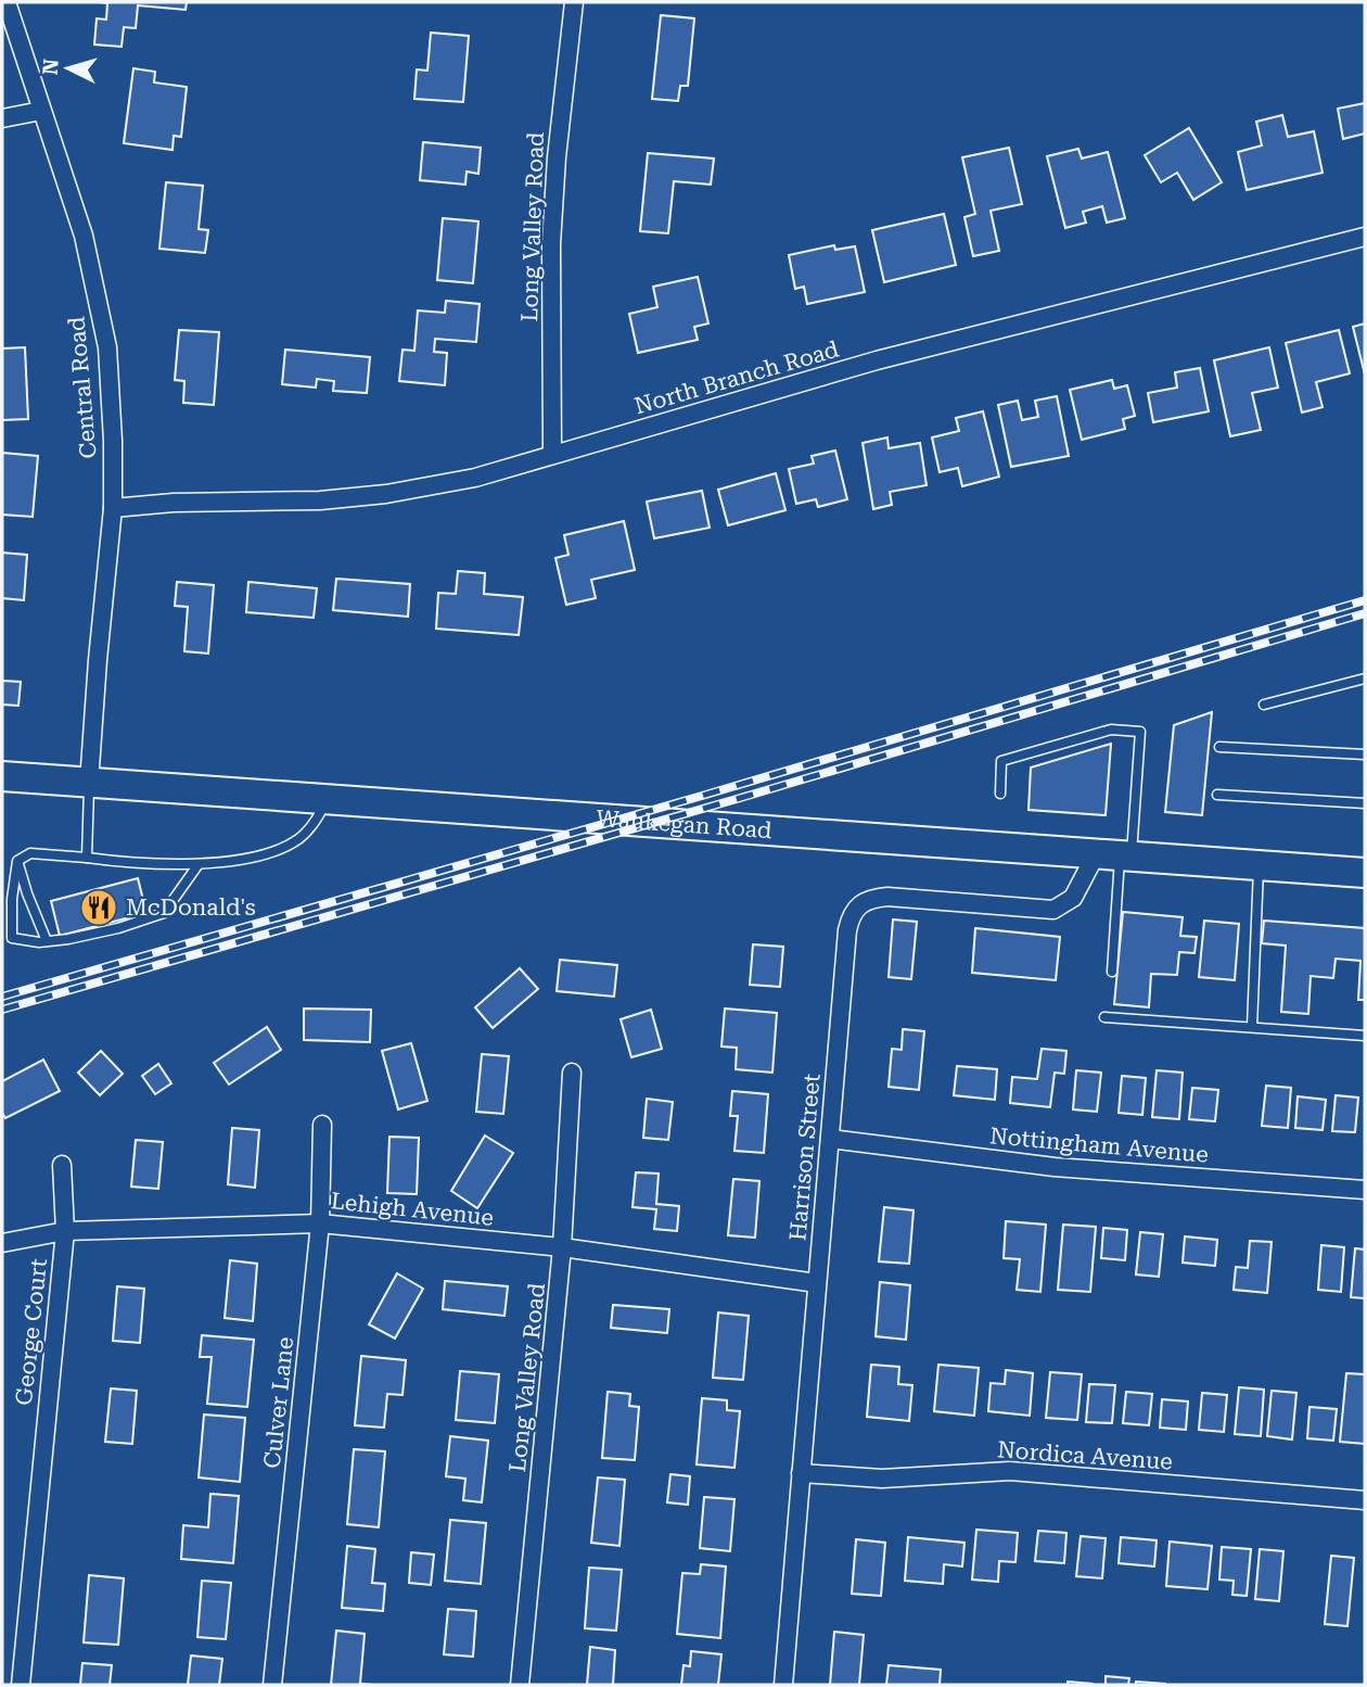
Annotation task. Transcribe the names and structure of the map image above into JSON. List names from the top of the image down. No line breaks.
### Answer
{"streets":{"main road":["Waukegan Road"],"street":["Long Valley Road","North Branch Road","Central Road","Nottingham Avenue","Harrison Street","Lehigh Avenue","George Court","Culver Lane","Nordica Avenue"]},"crossings":[["Long Valley Road","North Branch Road"],["Long Valley Road","Lehigh Avenue"],["North Branch Road","Central Road"],["Central Road","Waukegan Road"],["Waukegan Road","Harrison Street"],["Nottingham Avenue","Harrison Street"],["Harrison Street","Lehigh Avenue"],["Harrison Street","Nordica Avenue"],["Lehigh Avenue","George Court"],["Lehigh Avenue","Culver Lane"]],"places":{"restaurant":["McDonald's"]},"north":"left"}
